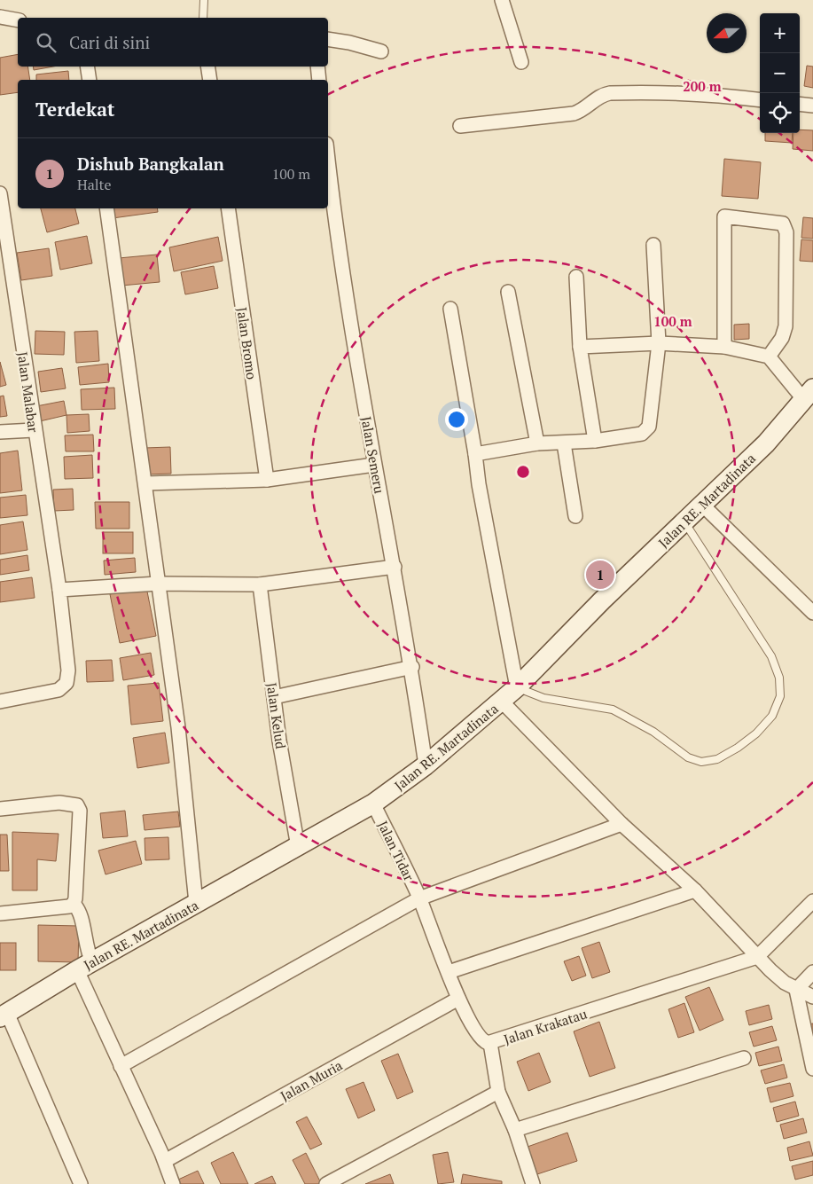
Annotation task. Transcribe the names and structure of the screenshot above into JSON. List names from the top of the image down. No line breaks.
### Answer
{"streets":{"main road":["Jalan RE. Martadinata"],"street":["Jalan Bromo","Jalan Malabar","Jalan Semeru","Jalan Kelud","Jalan Tidar","Jalan Krakatau","Jalan Muria"]},"crossings":[["Jalan Semeru","Jalan RE. Martadinata"],["Jalan RE. Martadinata","Jalan Kelud"],["Jalan RE. Martadinata","Jalan Tidar"],["Jalan Tidar","Jalan Krakatau"],["Jalan Krakatau","Jalan Muria"]],"north":"left","page":{"map_buttons":["+","−"],"search":"Cari di sini","heading":"Terdekat","list":[{"mark":"1","name":"Dishub Bangkalan","note":"Halte","value":"100 m"}],"pins":"1"},"rings":["200 m","100 m"]}
